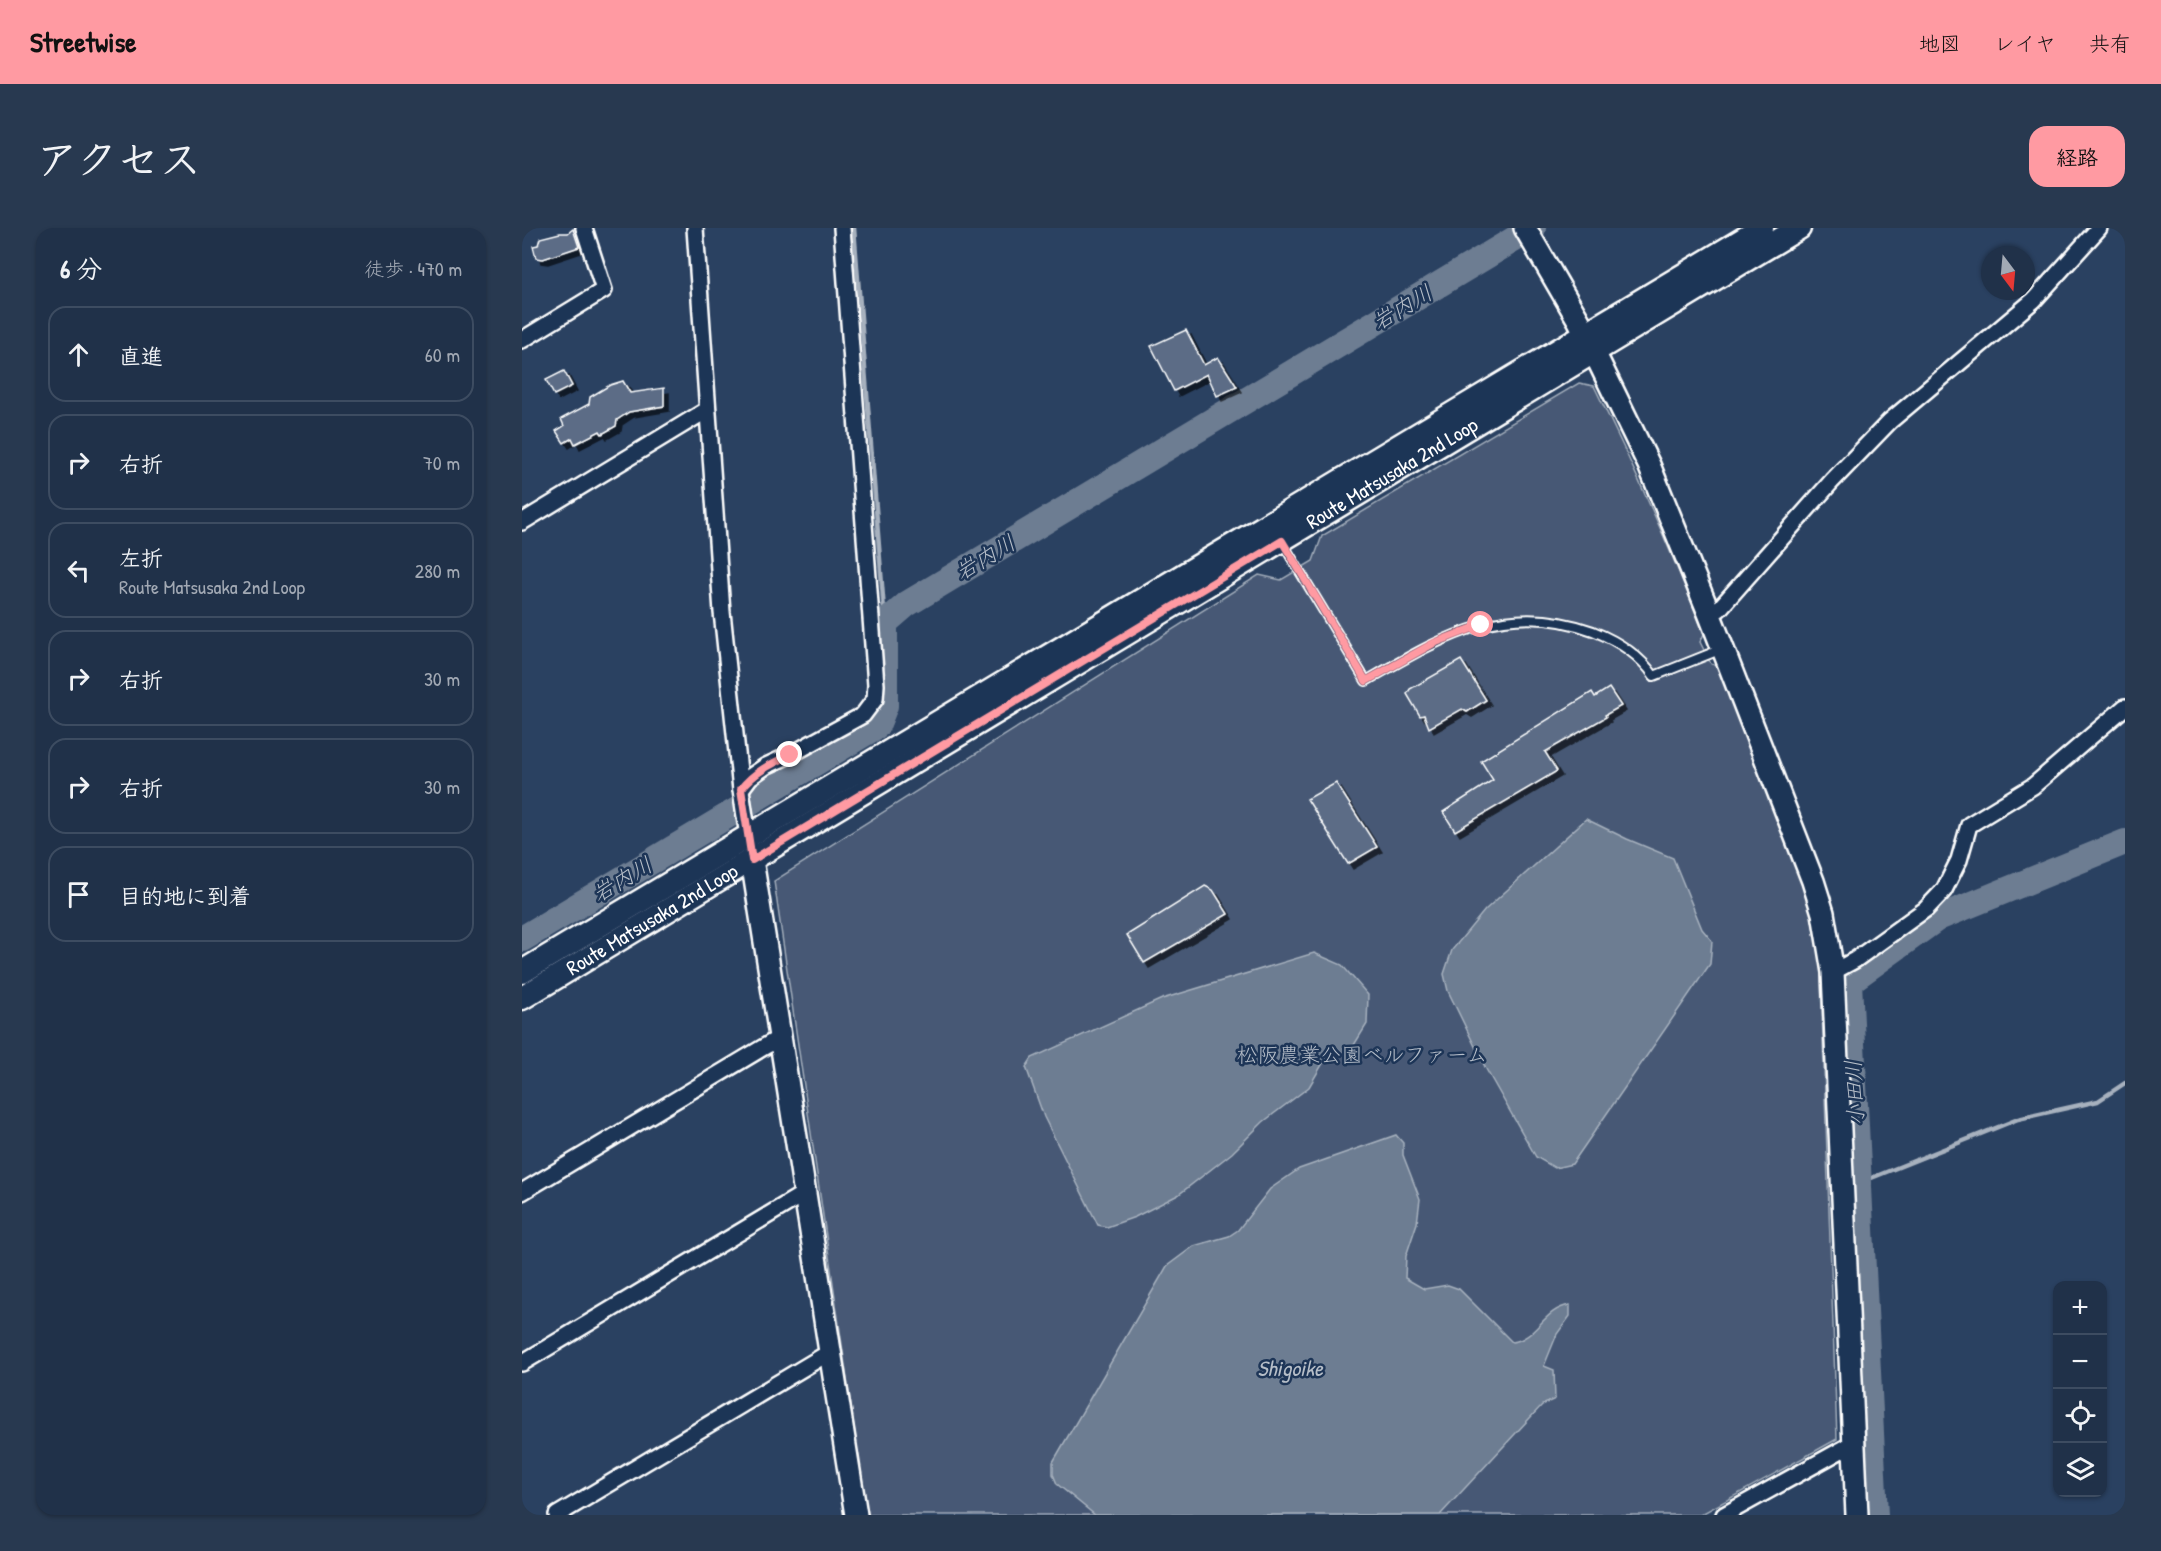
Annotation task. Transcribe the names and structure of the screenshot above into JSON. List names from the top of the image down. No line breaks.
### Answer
{"streets":{"main road":["Route Matsusaka 2nd Loop"]},"water":["岩内川","小田川","Shigoike"],"parks":["松阪農業公園ベルファーム"],"north":"bottom","page":{"header":"Streetwise","nav":["地図","レイヤ","共有"],"title":"アクセス","buttons":"経路","heading":["6 分","徒歩 · 470 m"],"list":[["直進","60 m"],["右折","70 m"],["左折","Route Matsusaka 2nd Loop","280 m"],["右折","30 m"],["右折","30 m"],"目的地に到着"],"map_buttons":["+","−"]}}
